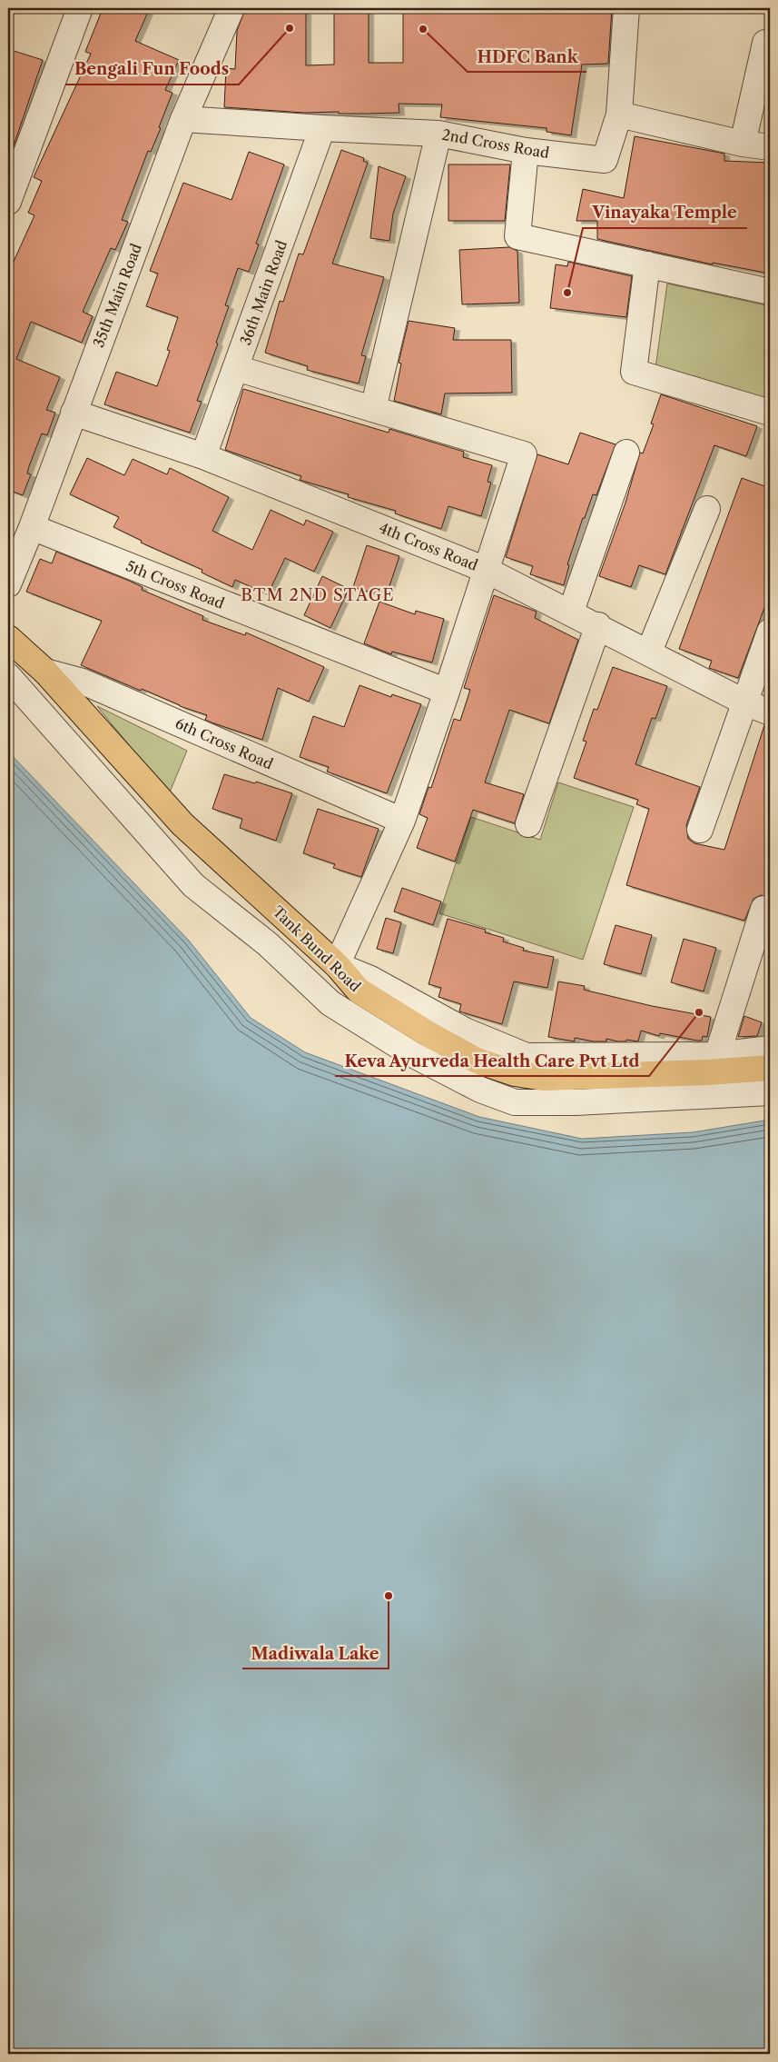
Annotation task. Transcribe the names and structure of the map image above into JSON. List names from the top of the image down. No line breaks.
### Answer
{"streets":{"main road":["Tank Bund Road"],"street":["2nd Cross Road","36th Main Road","35th Main Road","4th Cross Road","5th Cross Road","6th Cross Road"]},"crossings":[["2nd Cross Road","36th Main Road"],["2nd Cross Road","35th Main Road"],["36th Main Road","4th Cross Road"],["35th Main Road","4th Cross Road"],["35th Main Road","5th Cross Road"],["6th Cross Road","Tank Bund Road"]],"districts":["BTM 2ND STAGE"],"places":["Bengali Fun Foods","HDFC Bank","Vinayaka Temple","Keva Ayurveda Health Care Pvt Ltd","Madiwala Lake"]}
